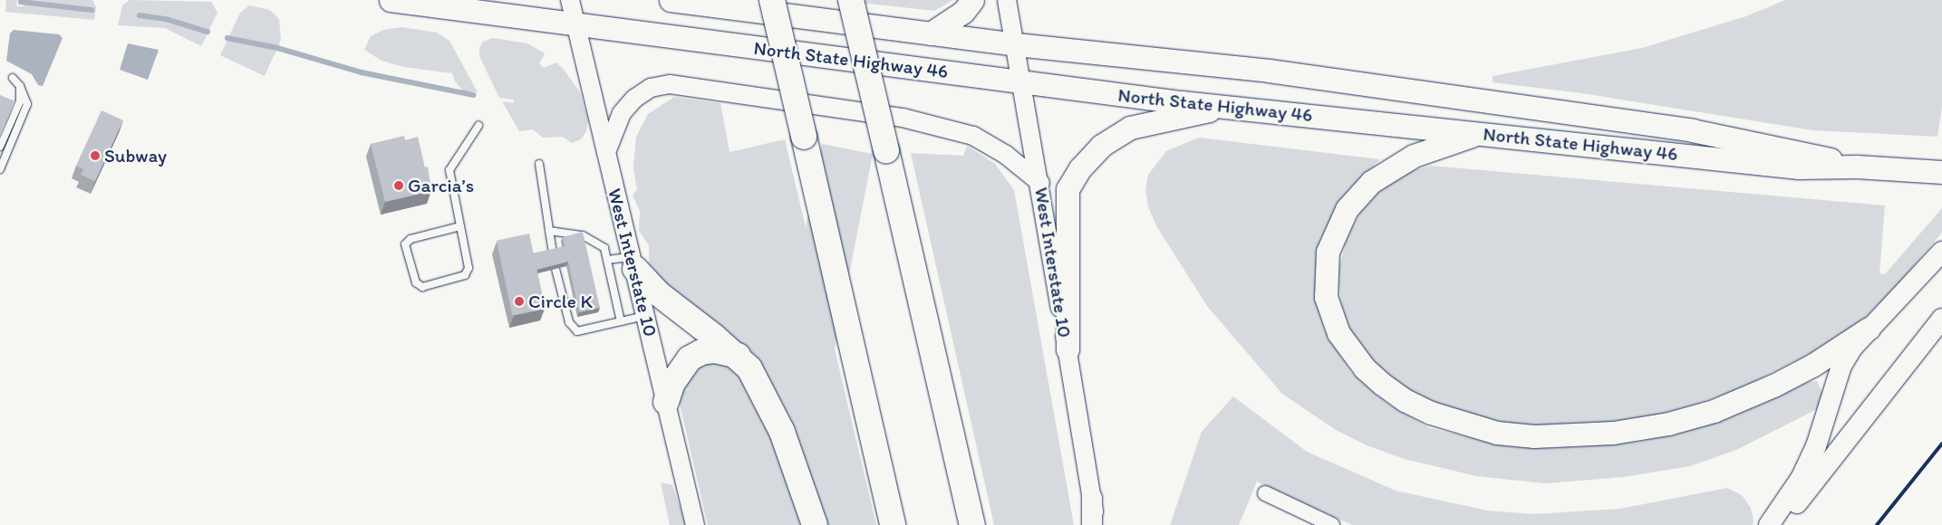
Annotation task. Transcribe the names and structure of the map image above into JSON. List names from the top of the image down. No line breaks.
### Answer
{"streets":{"main road":["North State Highway 46"],"street":["West Interstate 10"]},"crossings":[["North State Highway 46","West Interstate 10"]],"places":["Subway","Garcia’s","Circle K"]}
